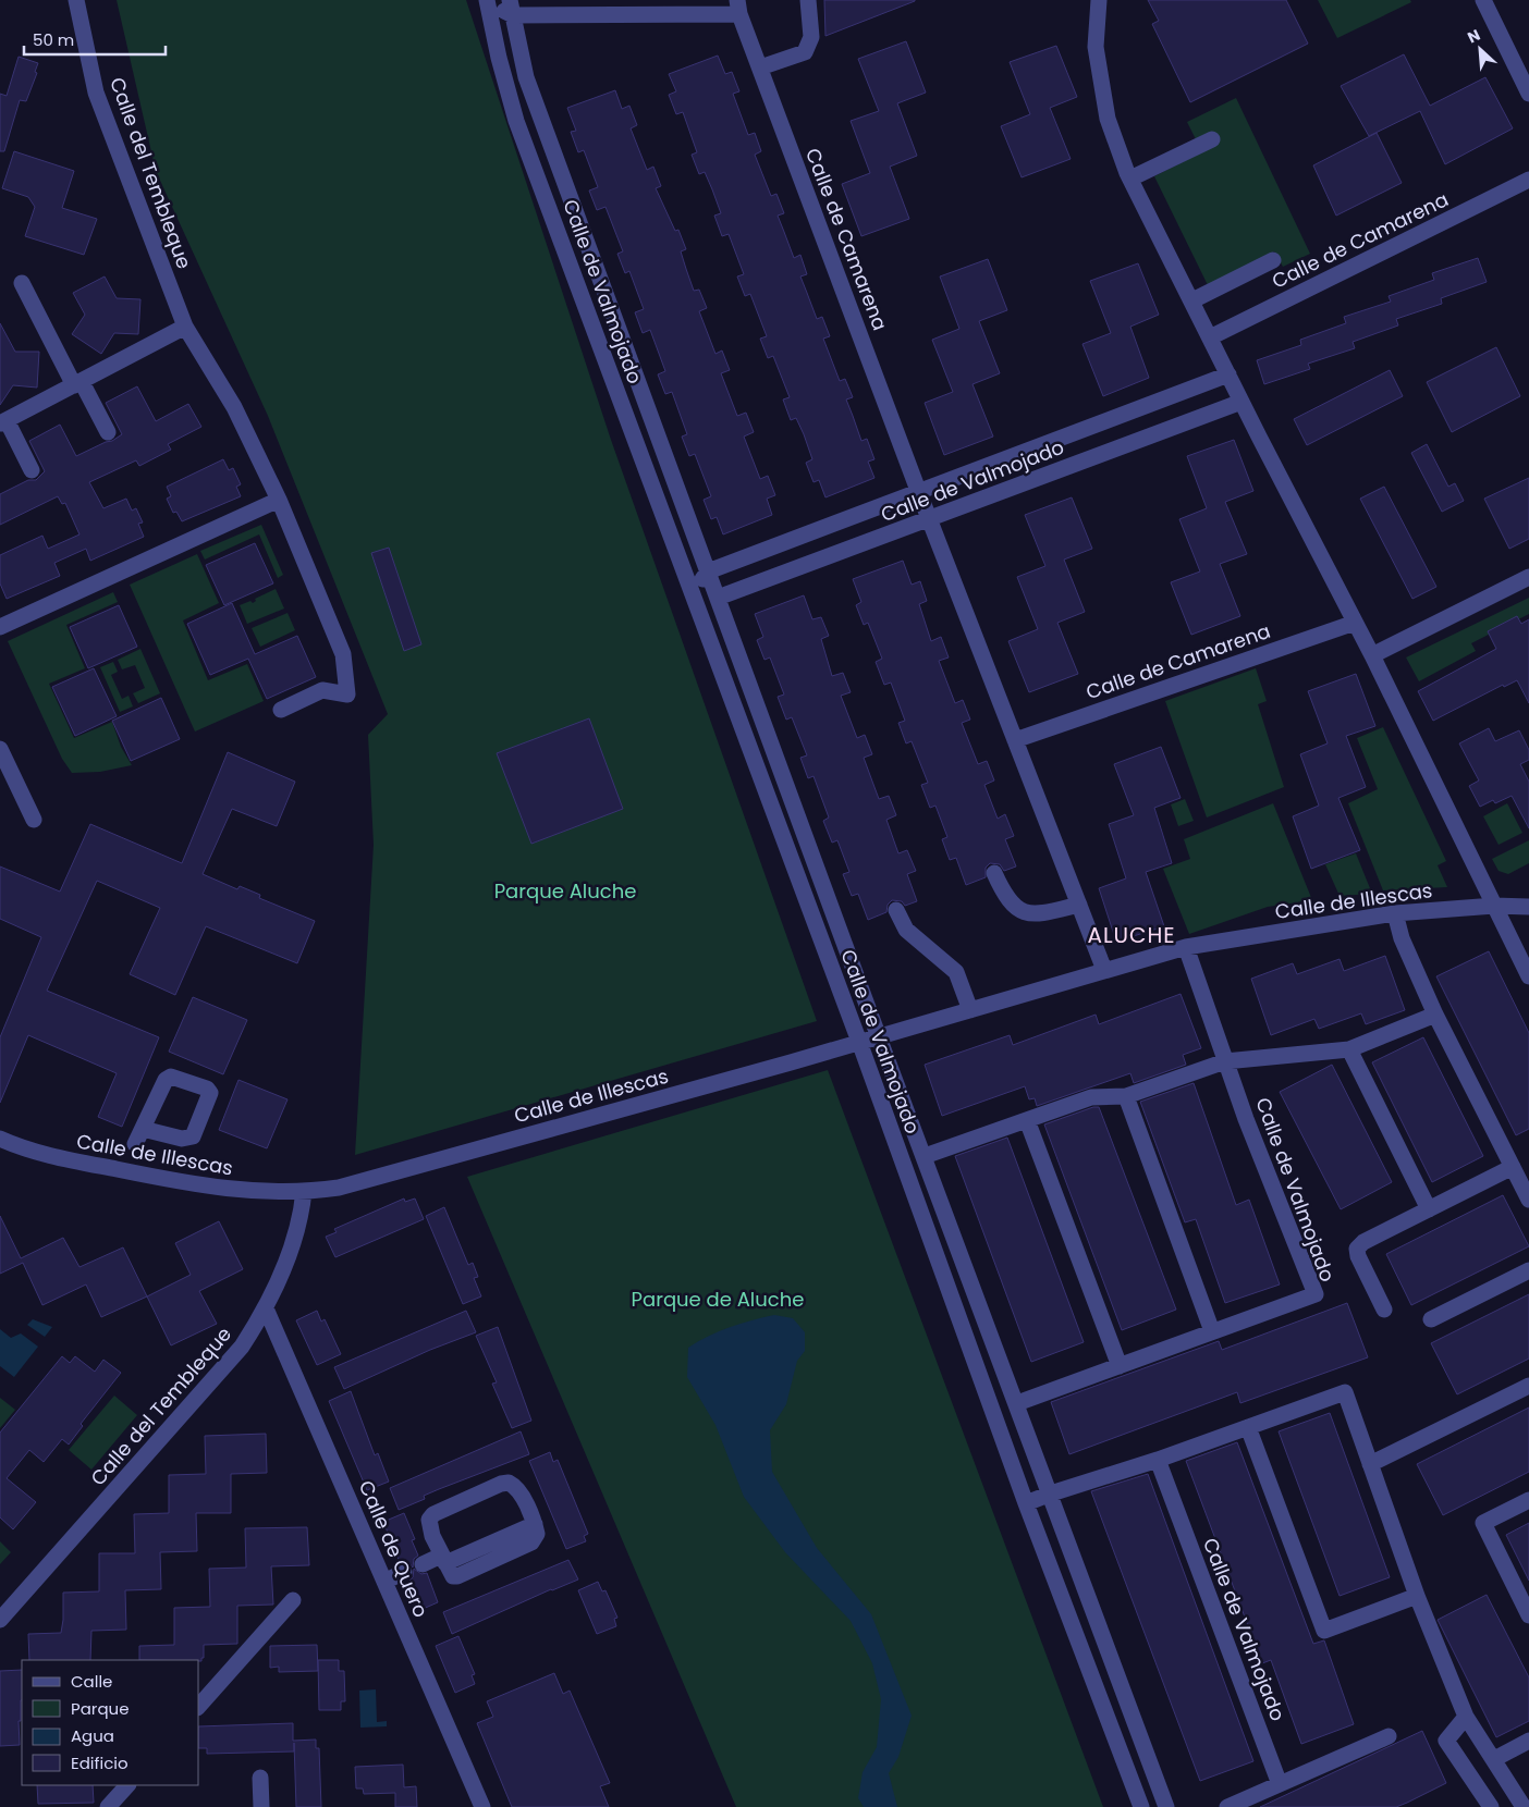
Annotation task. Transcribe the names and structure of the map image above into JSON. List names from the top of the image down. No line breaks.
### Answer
{"streets":{"street":["Calle del Tembleque","Calle de Camarena","Calle de Valmojado","Calle de Illescas","Calle de Quero"]},"crossings":[["Calle del Tembleque","Calle de Illescas"],["Calle del Tembleque","Calle de Quero"],["Calle de Camarena","Calle de Valmojado"],["Calle de Valmojado","Calle de Illescas"]],"districts":["ALUCHE"],"parks":["Parque Aluche","Parque de Aluche"],"legend":["Calle","Parque","Agua","Edificio"],"scale_bar":"50 m","north":"top left"}
